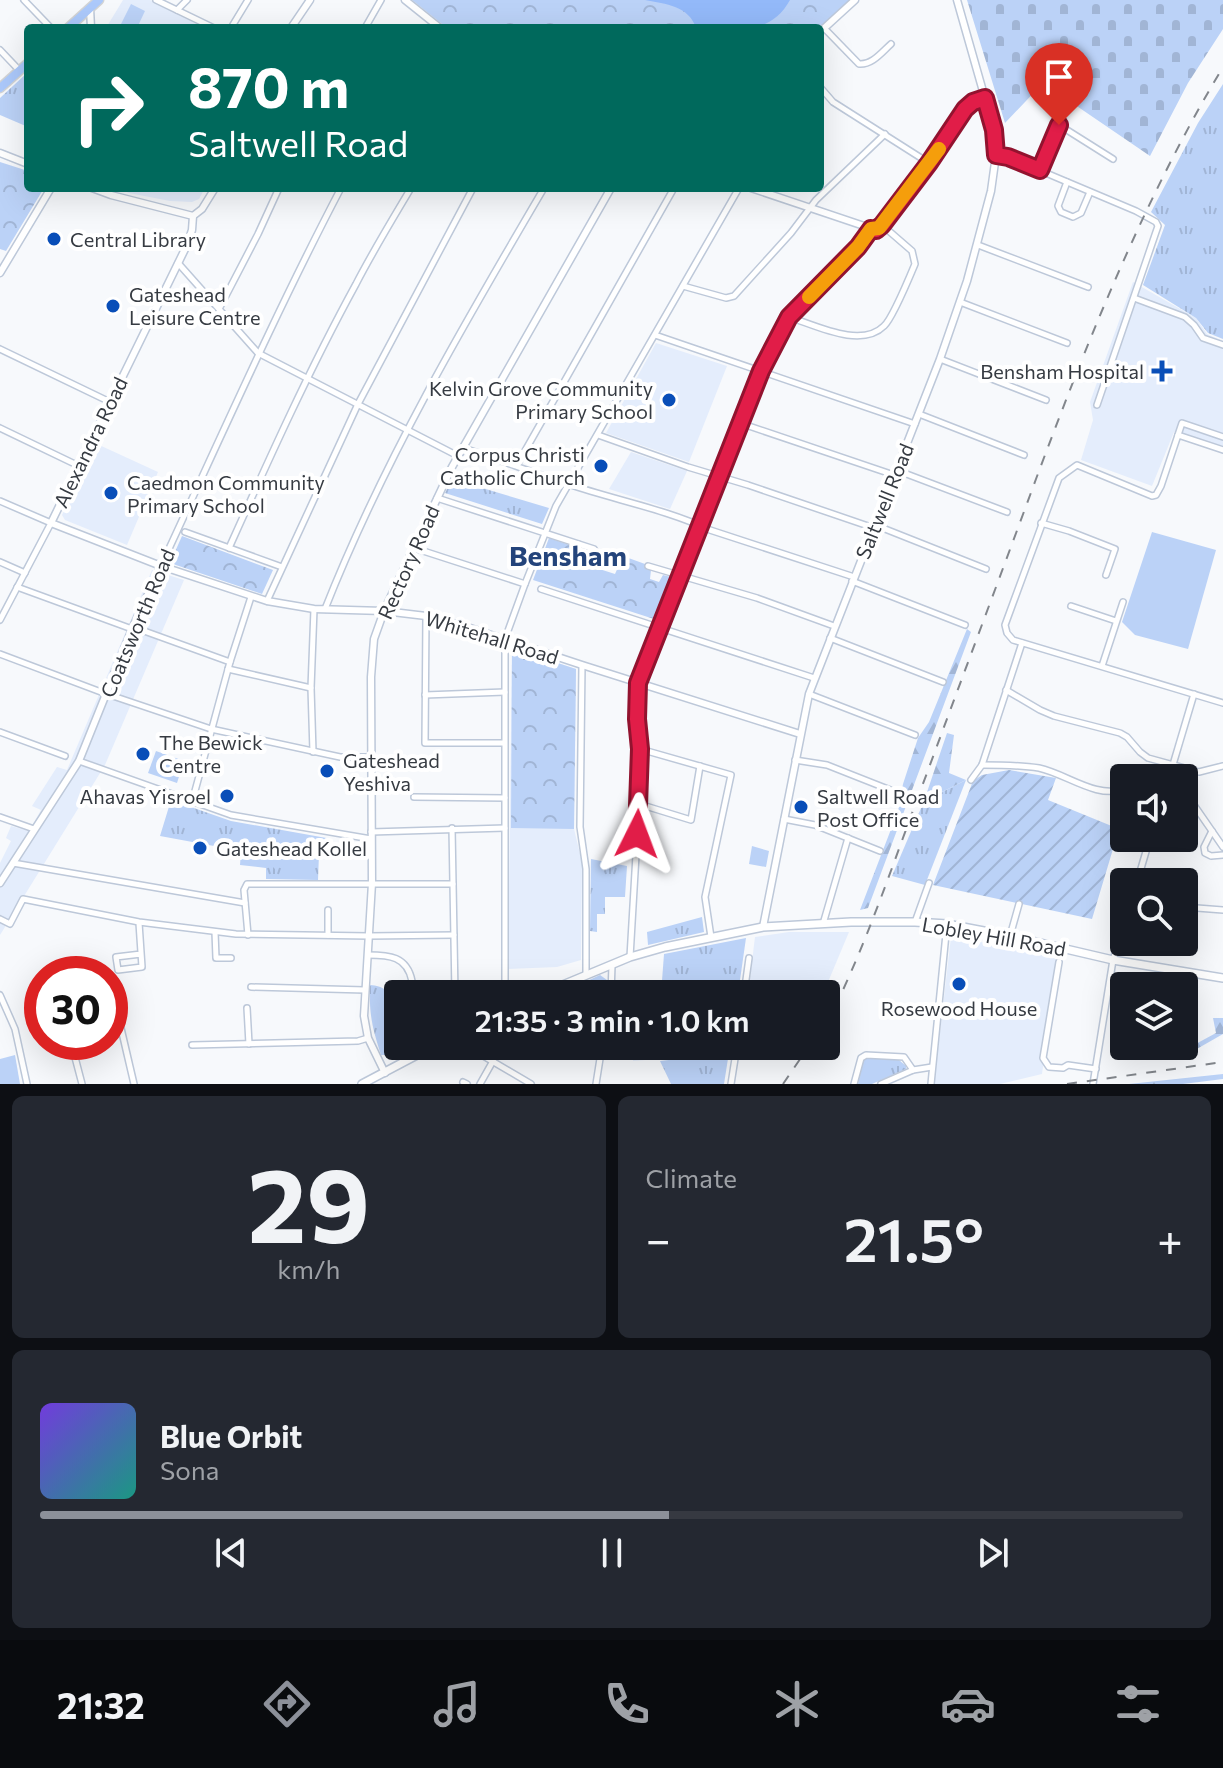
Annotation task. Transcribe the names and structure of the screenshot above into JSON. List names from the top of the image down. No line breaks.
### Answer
{"streets":{"main road":["Lobley Hill Road"],"street":["Alexandra Road","Saltwell Road","Rectory Road","Coatsworth Road","Whitehall Road"]},"crossings":[["Alexandra Road","Whitehall Road"],["Saltwell Road","Whitehall Road"],["Saltwell Road","Lobley Hill Road"],["Rectory Road","Whitehall Road"],["Coatsworth Road","Whitehall Road"]],"districts":["Bensham"],"places":{"other":["Central Library","Gateshead Leisure Centre","Kelvin Grove Community Primary School","Corpus Christi Catholic Church","Caedmon Community Primary School","The Bewick Centre","Gateshead Yeshiva","Ahavas Yisroel","Saltwell Road Post Office","Gateshead Kollel","Rosewood House"],"health":["Bensham Hospital"]},"page":{"turn":["870 m","Saltwell Road"],"limit":"30","trip":"21:35 · 3 min · 1.0 km","tile":[["29","km/h"],"Climate"],"heat":["−","21.5°","+"],"song":["Blue Orbit","Sona"],"tabs":"21:32"}}
